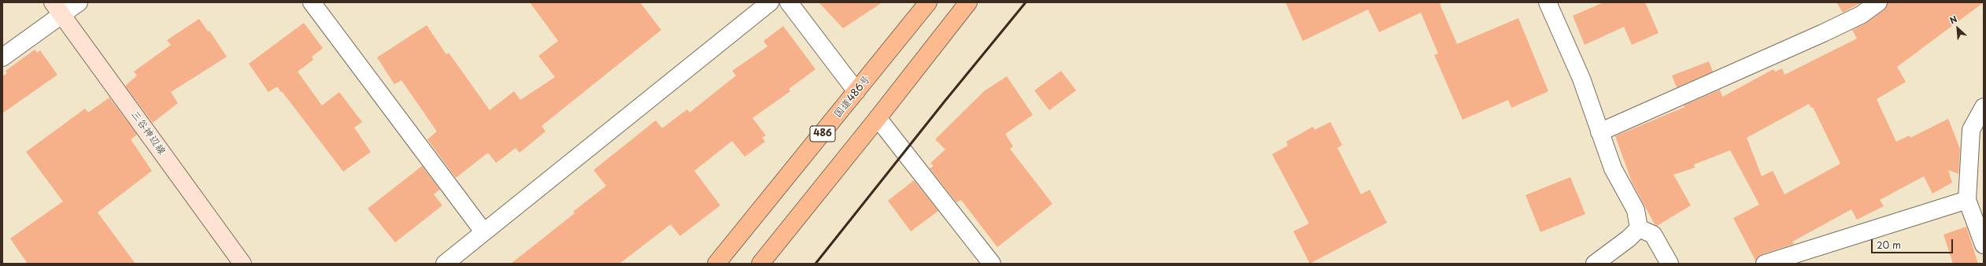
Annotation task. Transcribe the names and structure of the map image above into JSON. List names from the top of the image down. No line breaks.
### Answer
{"streets":{"highway":["国道486号","486"],"main road":["三谷神辺線"]},"scale_bar":"20 m","north":"top left"}
